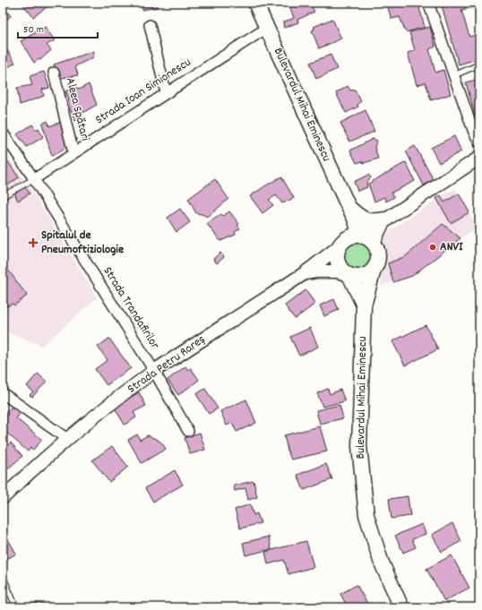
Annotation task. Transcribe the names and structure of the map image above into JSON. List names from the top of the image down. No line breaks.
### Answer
{"streets":{"main road":["Bulevardul Mihai Eminescu"],"street":["Strada Ioan Simionescu","Aleea Spătari","Strada Trandafirilor","Strada Petru Rareș"]},"crossings":[["Strada Ioan Simionescu","Bulevardul Mihai Eminescu"],["Strada Ioan Simionescu","Aleea Spătari"],["Strada Ioan Simionescu","Strada Trandafirilor"],["Bulevardul Mihai Eminescu","Strada Petru Rareș"],["Strada Trandafirilor","Strada Petru Rareș"]],"places":{"health":["Spitalul de Pneumoftiziologie"],"other":["ANVI"]},"scale_bar":"50 m"}
